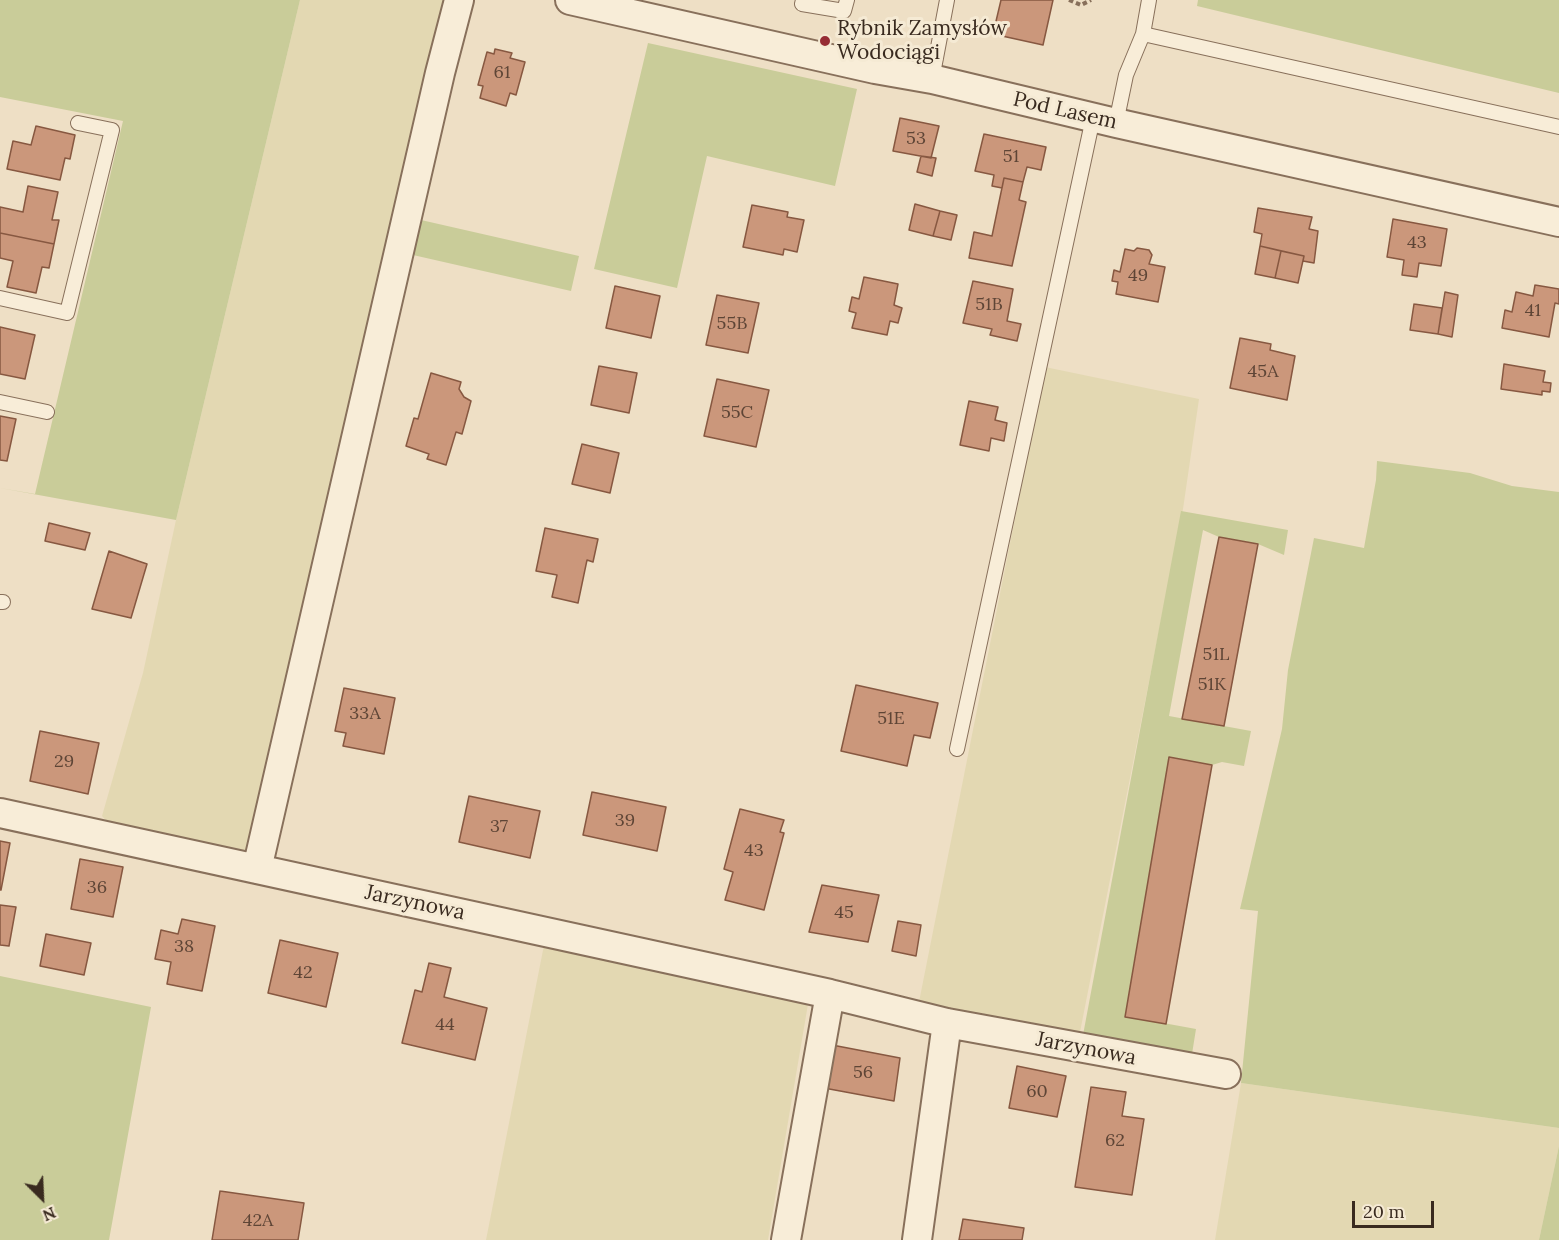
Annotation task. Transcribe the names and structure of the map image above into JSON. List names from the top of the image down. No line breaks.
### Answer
{"streets":{"street":["Pod Lasem","Jarzynowa"]},"places":["Rybnik Zamysłów Wodociągi"],"house_numbers":["61","53","51","43","49","51B","41","55B","45A","55C","51L","51K","33A","51E","29","39","37","43","36","45","38","42","44","56","60","62","42A"],"scale_bar":"20 m","north":"bottom right"}
